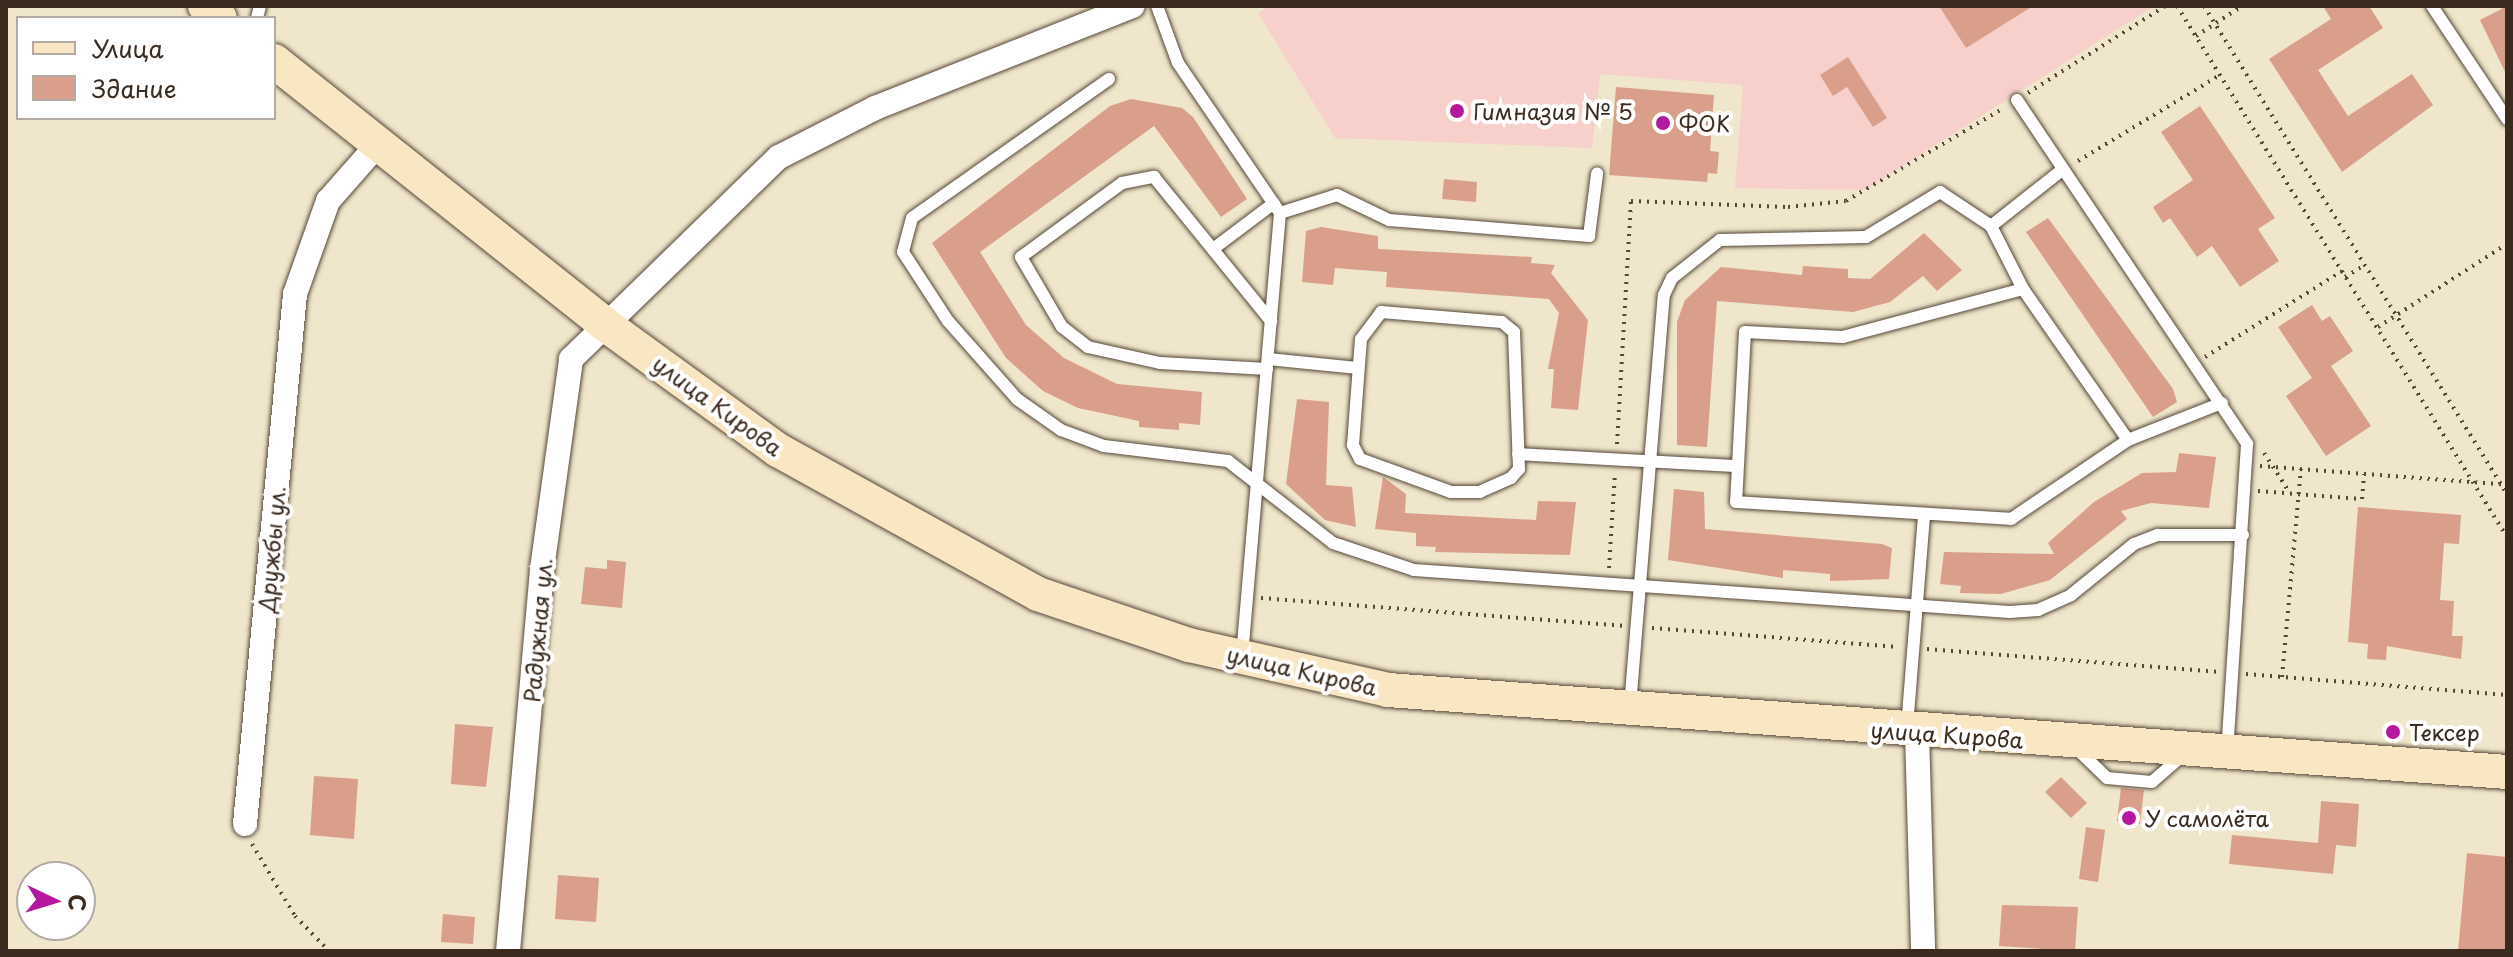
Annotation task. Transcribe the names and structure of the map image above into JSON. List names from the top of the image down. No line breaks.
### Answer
{"streets":{"main road":["улица Кирова"],"street":["Дружбы ул.","Радужная ул."]},"crossings":[["улица Кирова","Дружбы ул."],["улица Кирова","Радужная ул."]],"places":["Гимназия № 5","ФОК","Тексер","У самолёта"],"legend":["Улица","Здание"],"north":"right"}
